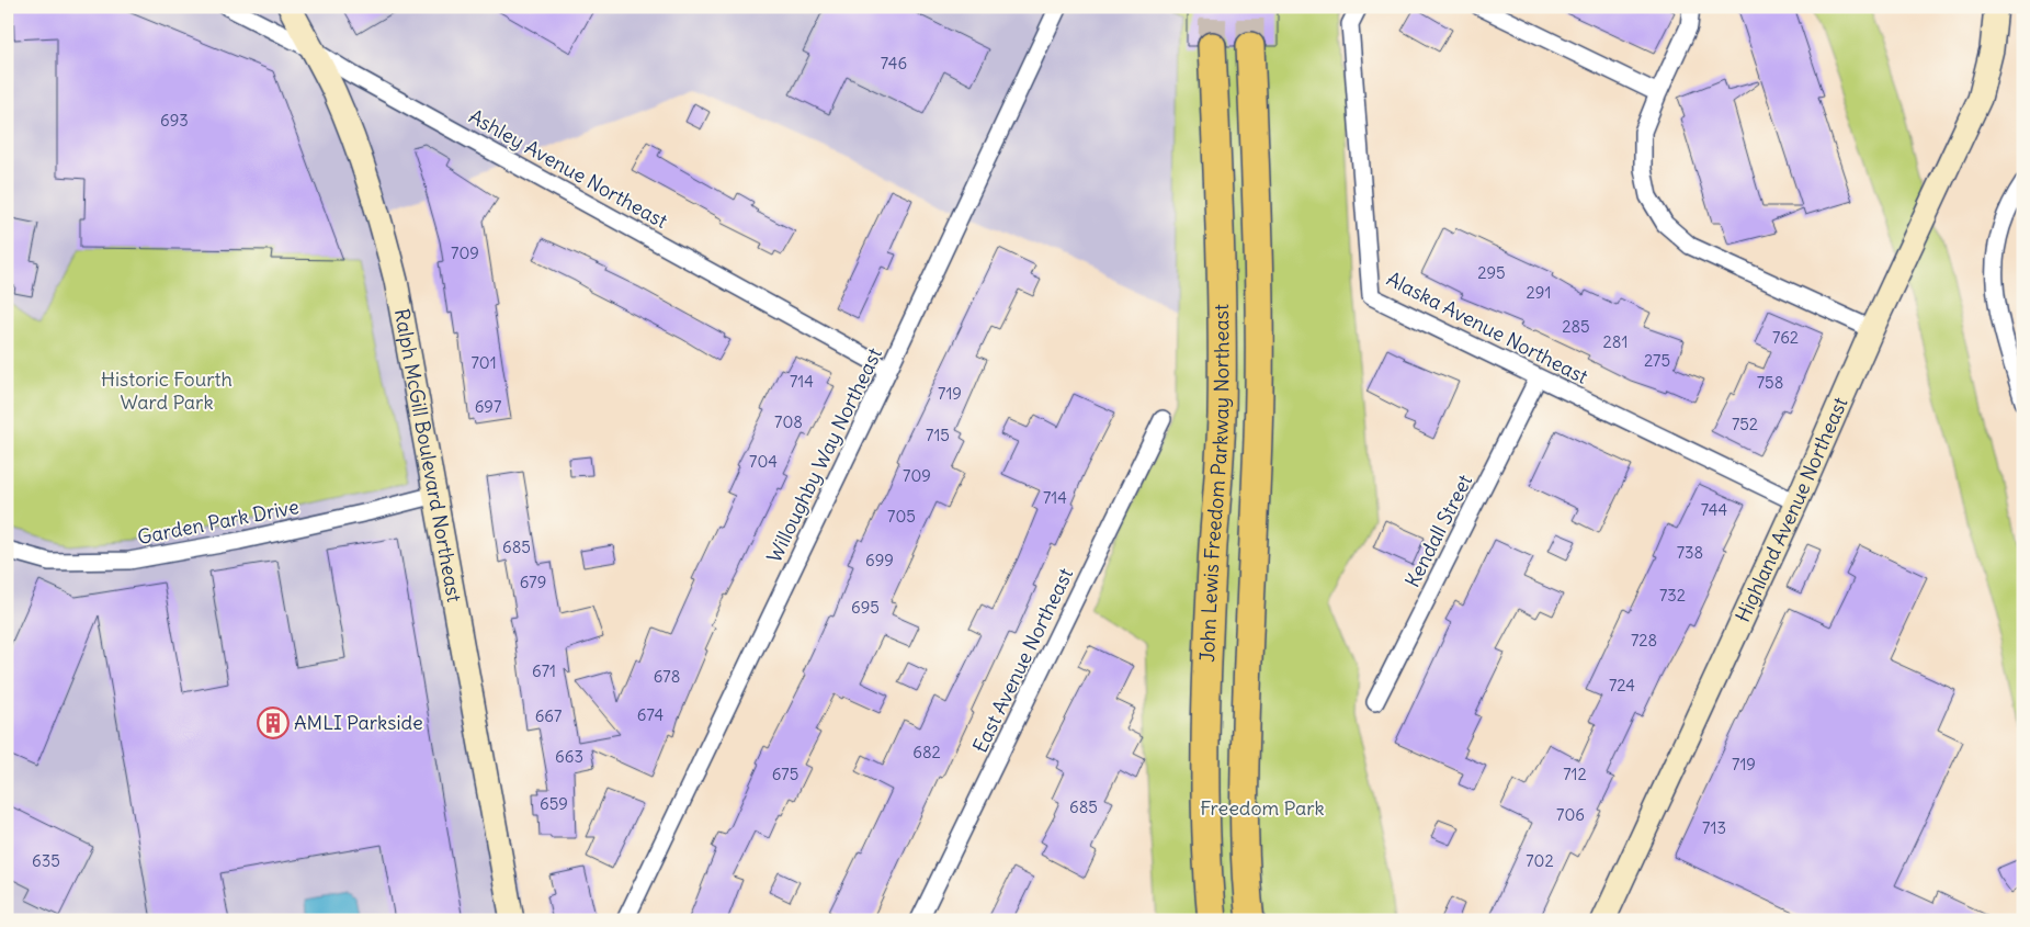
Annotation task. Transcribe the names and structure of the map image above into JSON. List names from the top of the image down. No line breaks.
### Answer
{"streets":{"highway":["John Lewis Freedom Parkway Northeast"],"main road":["Ralph McGill Boulevard Northeast","Highland Avenue Northeast"],"street":["Ashley Avenue Northeast","Alaska Avenue Northeast","Willoughby Way Northeast","Garden Park Drive","Kendall Street","East Avenue Northeast"]},"crossings":[["Ashley Avenue Northeast","Ralph McGill Boulevard Northeast"],["Ashley Avenue Northeast","Willoughby Way Northeast"],["Alaska Avenue Northeast","Highland Avenue Northeast"],["Alaska Avenue Northeast","Kendall Street"],["Ralph McGill Boulevard Northeast","Garden Park Drive"]],"parks":["Historic Fourth Ward Park","Freedom Park"],"places":{"building":["AMLI Parkside"]},"house_numbers":["746","693","709","295","291","285","762","281","275","701","714","758","719","697","708","752","715","704","709","714","744","705","685","738","699","679","732","695","728","671","678","724","674","667","682","663","719","675","712","659","685","706","713","635","702"]}
